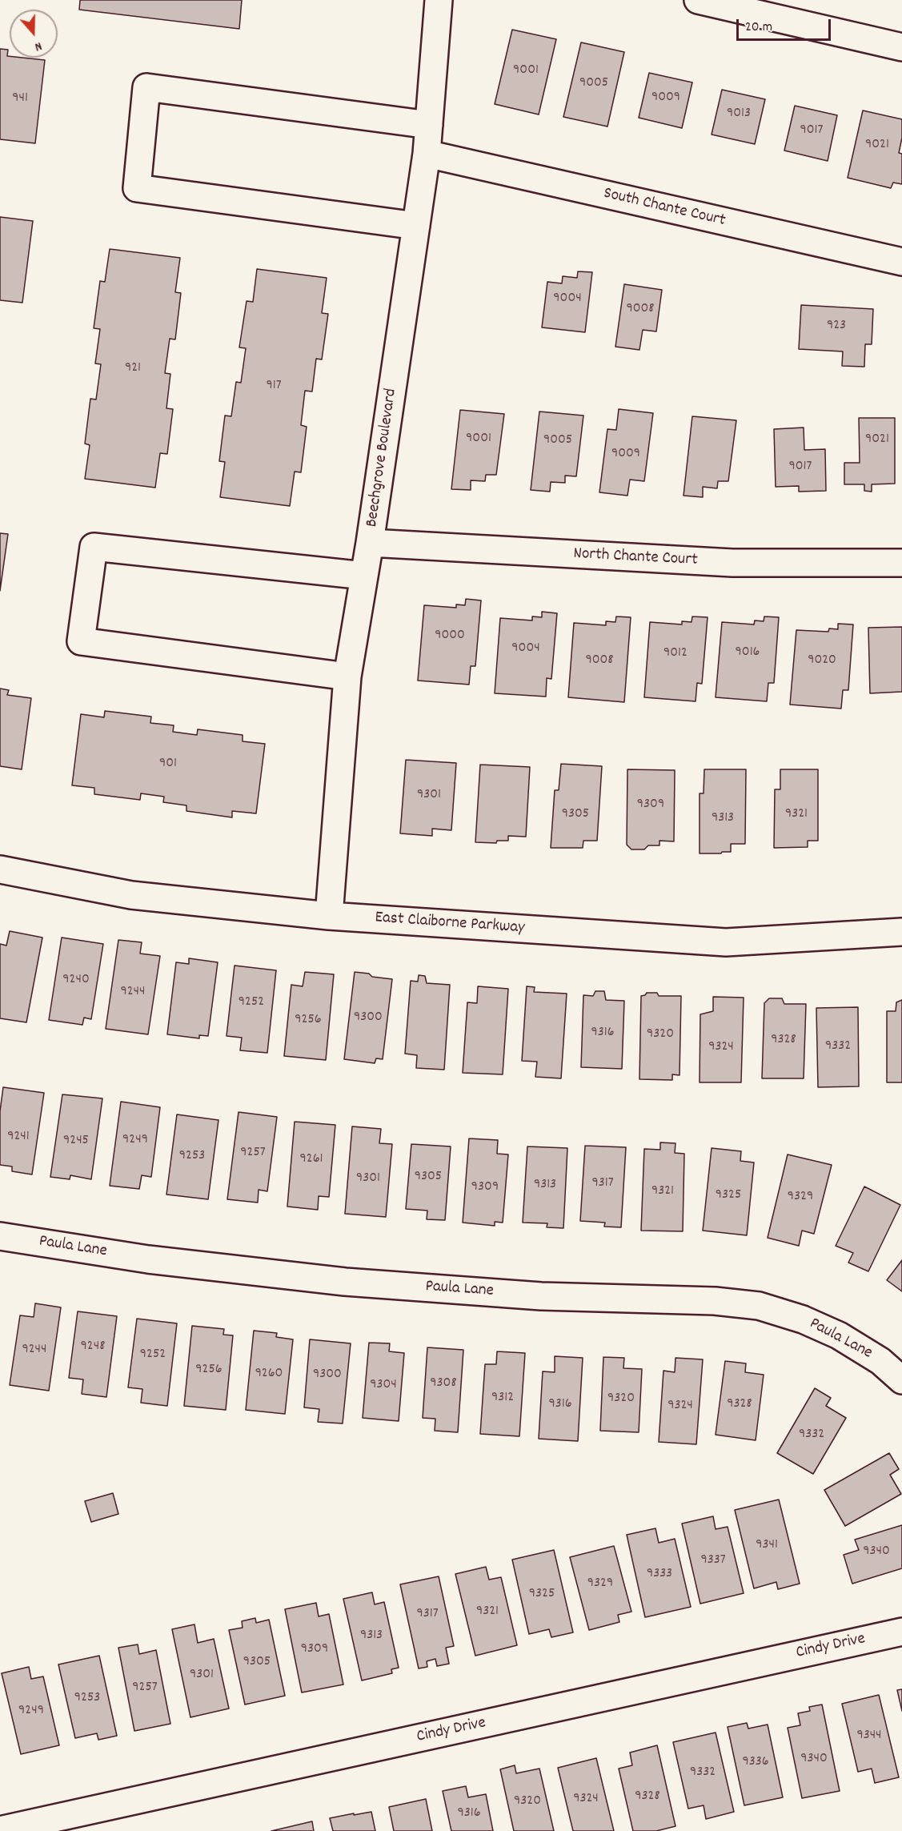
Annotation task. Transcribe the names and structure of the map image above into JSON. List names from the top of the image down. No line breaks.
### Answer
{"streets":{"street":["South Chante Court","Beechgrove Boulevard","North Chante Court","East Claiborne Parkway","Paula Lane","Cindy Drive"]},"crossings":[["South Chante Court","Beechgrove Boulevard"],["Beechgrove Boulevard","North Chante Court"],["Beechgrove Boulevard","East Claiborne Parkway"]],"house_numbers":["9001","9005","9009","941","9013","9017","9021","9004","9008","923","921","917","9001","9021","9005","9009","9017","9000","9004","9016","9012","9008","9020","901","9301","9309","9305","9321","9313","9240","9244","9252","9300","9256","9316","9320","9328","9332","9324","9241","9249","9245","9257","9253","9261","9305","9301","9317","9313","9309","9321","9325","9329","9248","9244","9252","9256","9260","9300","9308","9304","9312","9320","9316","9328","9324","9332","9341","9340","9337","9333","9329","9325","9321","9317","9313","9309","9305","9301","9257","9253","9249","9344","9340","9336","9332","9328","9324","9320","9316"],"scale_bar":"20 m","north":"bottom"}
